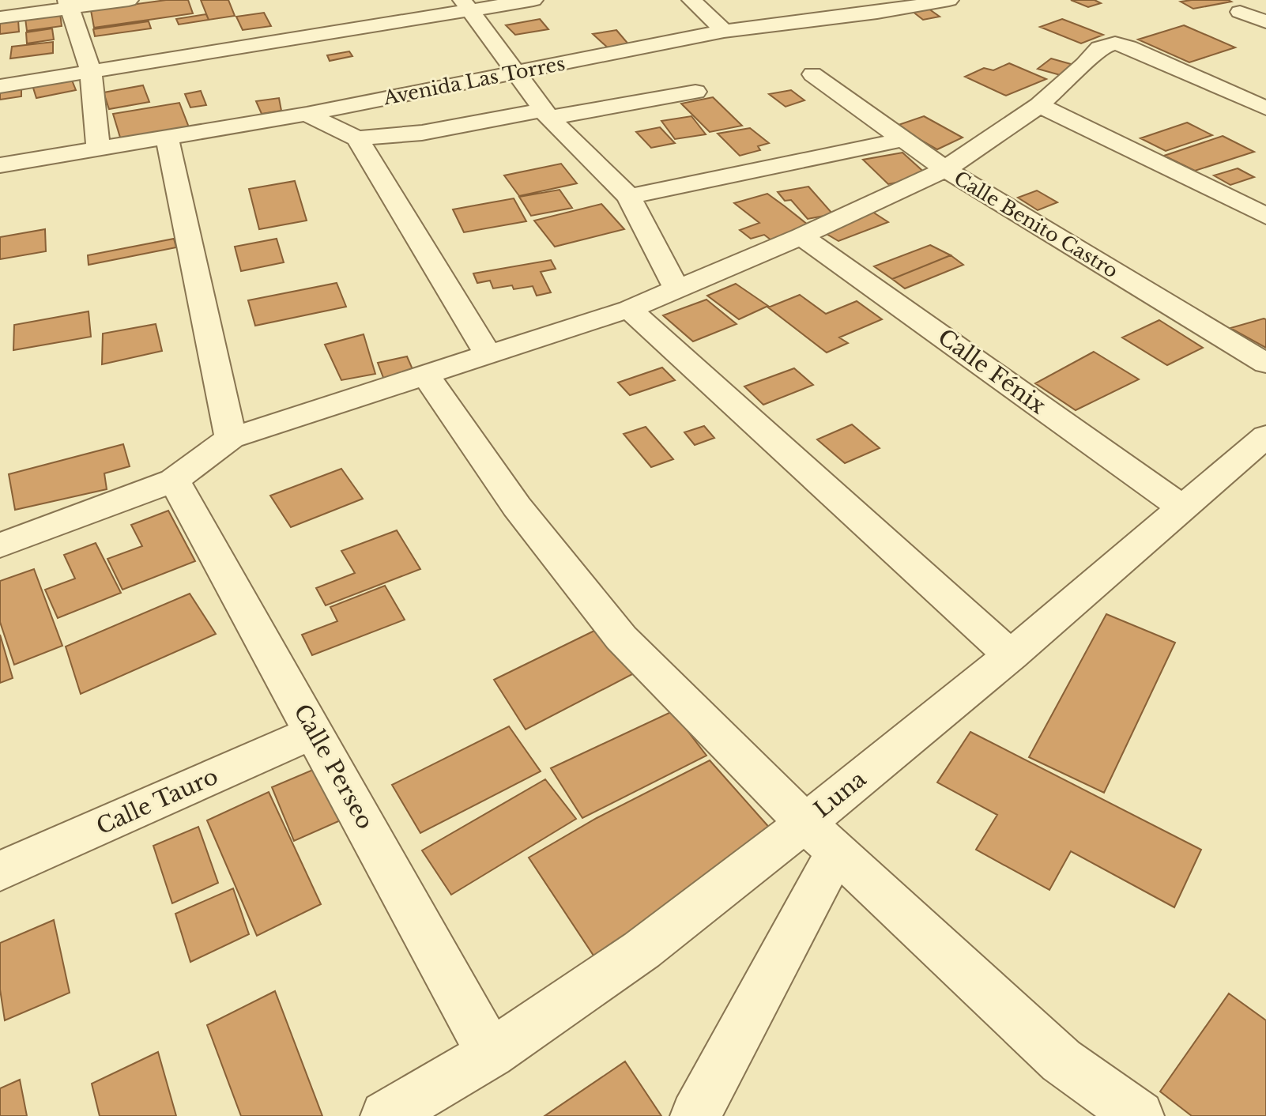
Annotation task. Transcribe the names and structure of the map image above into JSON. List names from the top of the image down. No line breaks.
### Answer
{"streets":{"street":["Avenida Las Torres","Calle Benito Castro","Calle Fénix","Calle Perseo","Luna","Calle Tauro"]},"crossings":[["Calle Fénix","Luna"],["Calle Perseo","Luna"],["Calle Perseo","Calle Tauro"]]}
